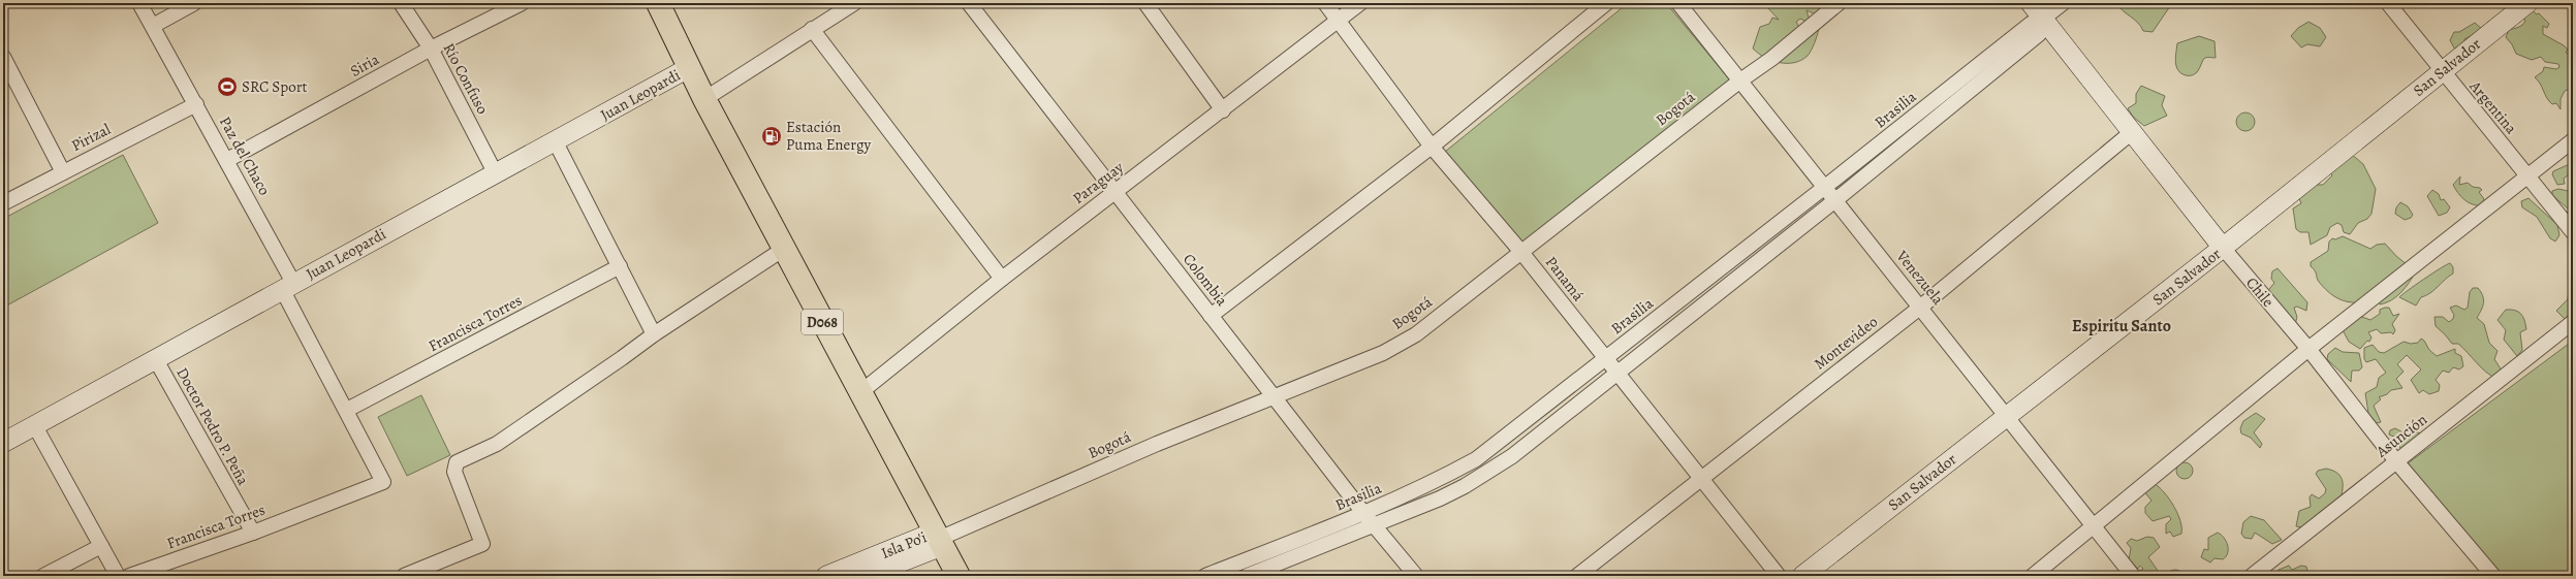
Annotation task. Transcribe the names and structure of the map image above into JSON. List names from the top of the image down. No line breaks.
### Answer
{"streets":{"main road":["D068"],"street":["Siria","San Salvador","Río Confuso","Juan Leopardi","Argentina","Bogotá","Brasilia","Pirizal","Paz del Chaco","Paraguay","Venezuela","Panamá","Colombia","Chile","Francisca Torres","Montevideo","Doctor Pedro P. Peña","Asunción","Isla Po'i"]},"crossings":[["Siria","Río Confuso"],["Siria","Paz del Chaco"],["San Salvador","Argentina"],["San Salvador","Venezuela"],["San Salvador","Chile"],["Río Confuso","Juan Leopardi"],["Juan Leopardi","Paz del Chaco"],["Juan Leopardi","D068"],["Juan Leopardi","Doctor Pedro P. Peña"],["Bogotá","Venezuela"],["Bogotá","Panamá"],["Bogotá","Colombia"],["Bogotá","D068"],["Bogotá","Isla Po'i"],["Brasilia","Venezuela"],["Brasilia","Panamá"],["Brasilia","Colombia"],["Brasilia","Chile"],["Pirizal","Paz del Chaco"],["Paz del Chaco","Francisca Torres"],["Paraguay","Panamá"],["Paraguay","Colombia"],["Paraguay","D068"],["Venezuela","Montevideo"],["Panamá","Montevideo"],["Chile","Montevideo"],["Chile","Asunción"],["D068","Isla Po'i"],["Francisca Torres","Doctor Pedro P. Peña"]],"districts":["Espiritu Santo"],"places":{"sports":["SRC Sport"],"fuel station":["Estación Puma Energy"]}}
